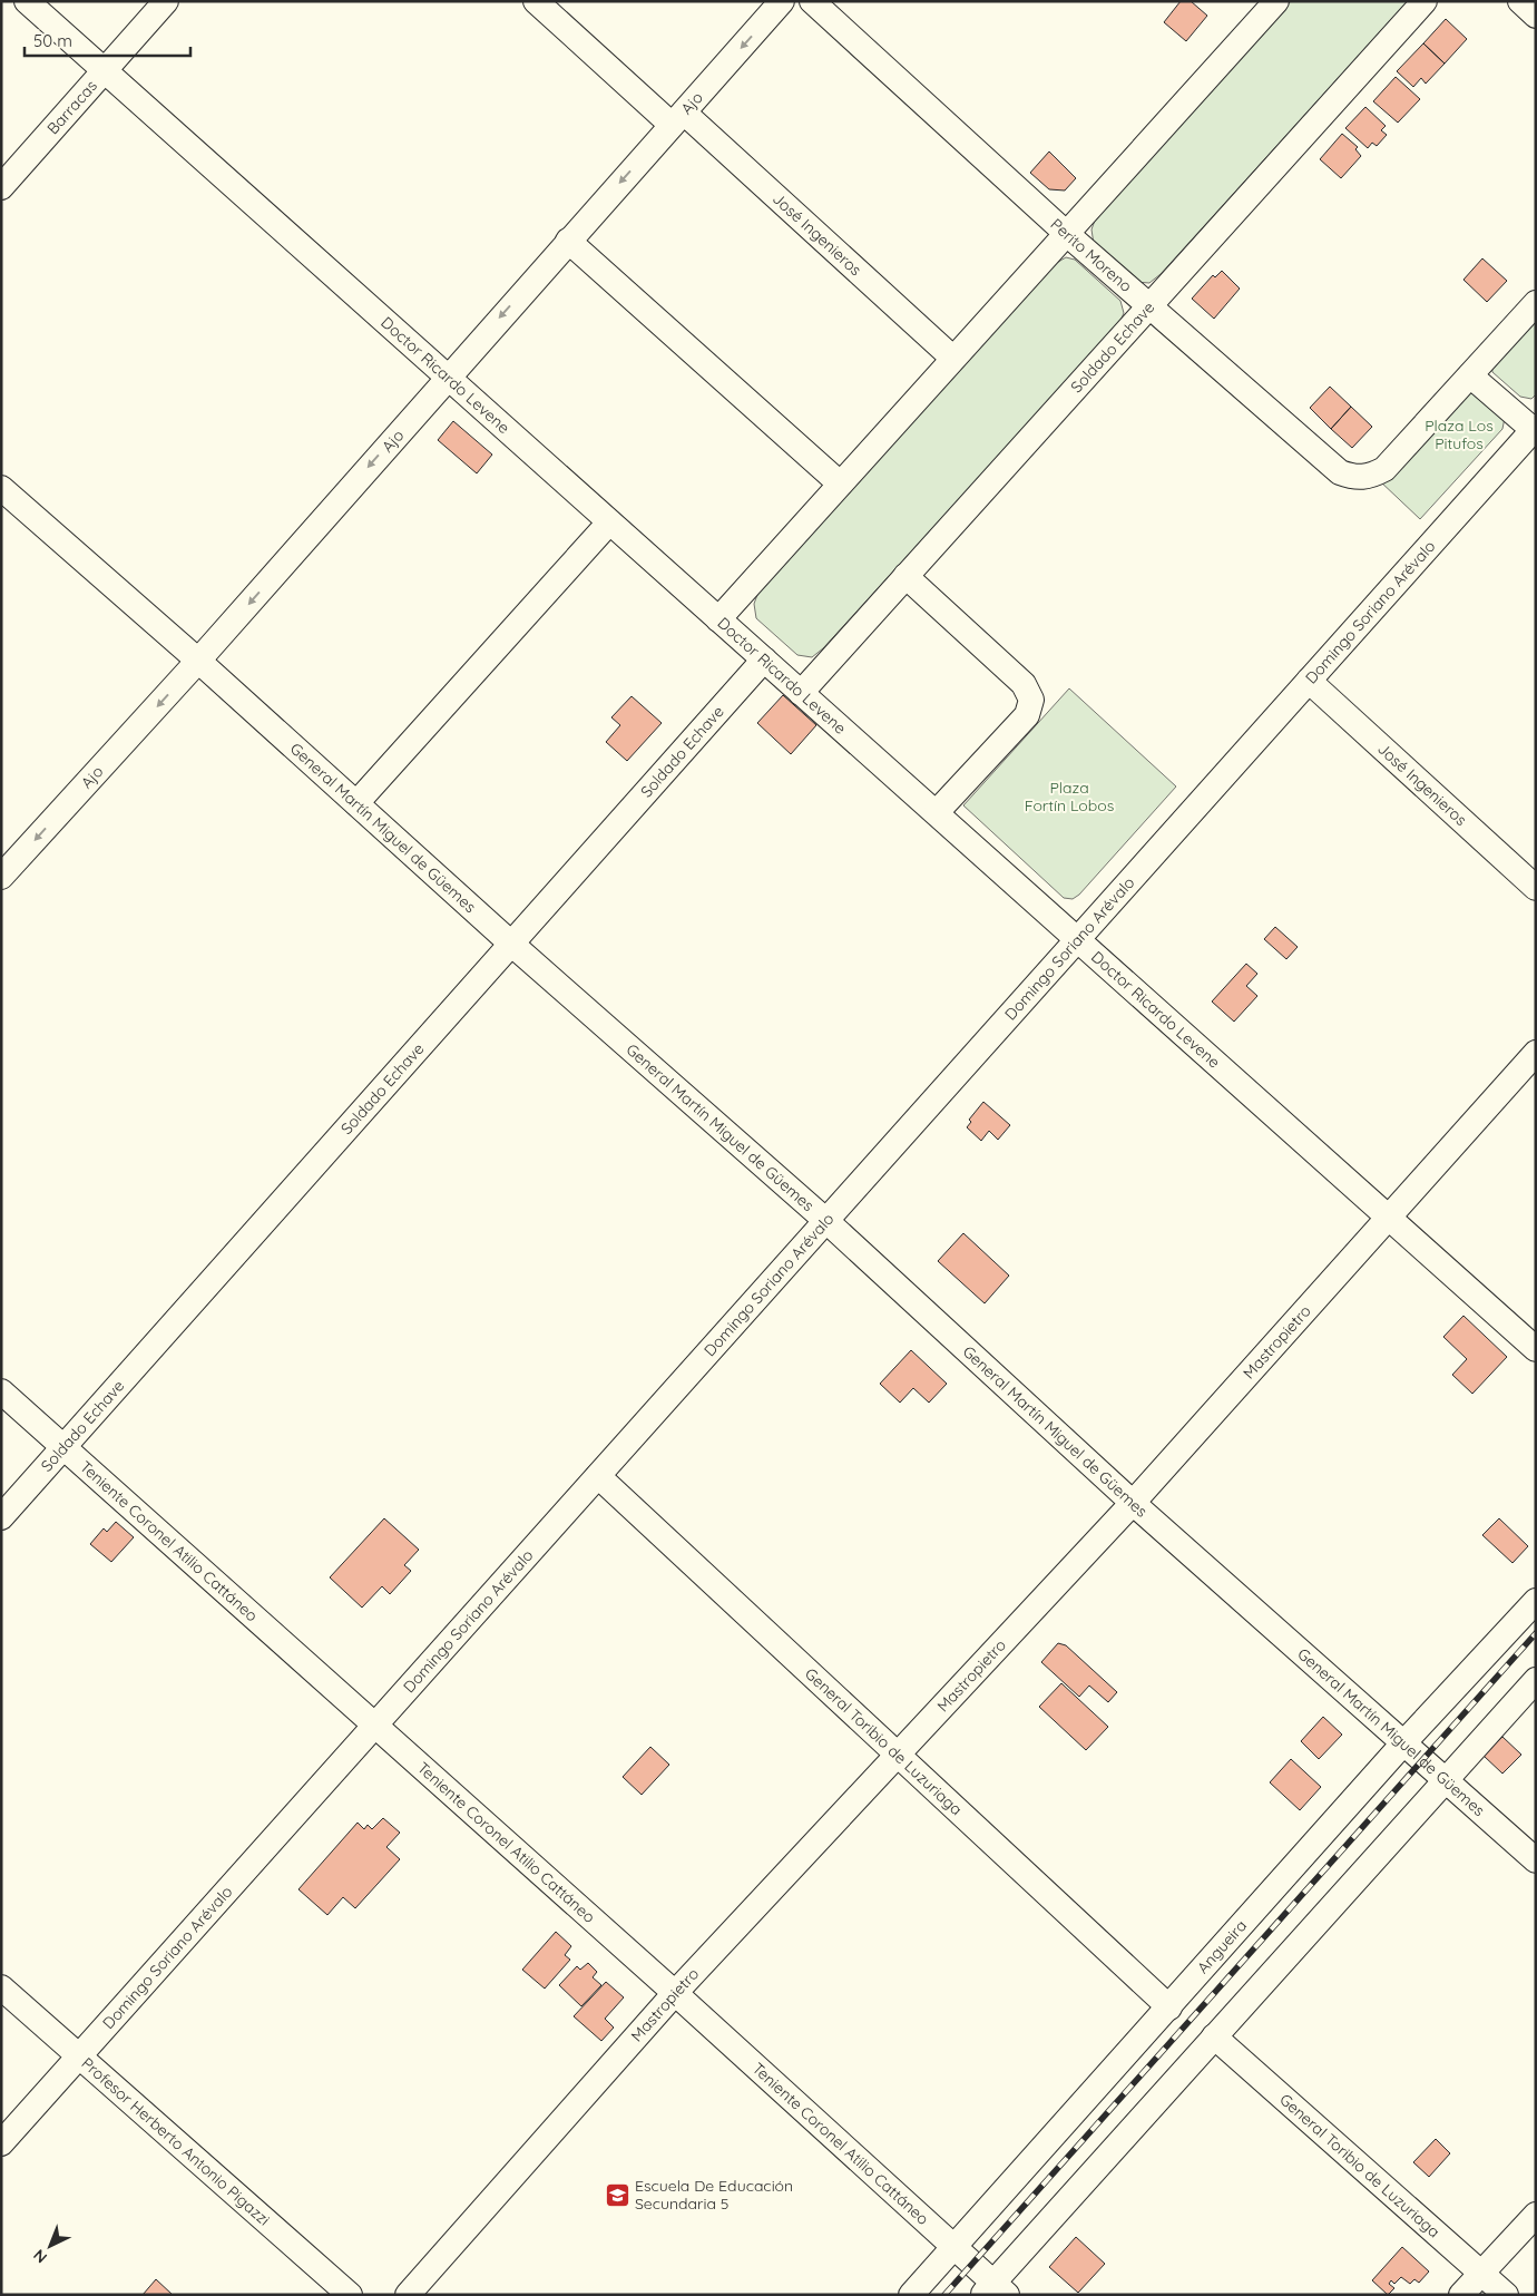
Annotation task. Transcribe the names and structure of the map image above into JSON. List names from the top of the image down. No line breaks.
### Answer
{"streets":{"street":["Ajo","Barracas","José Ingenieros","Perito Moreno","Soldado Echave","Doctor Ricardo Levene","Domingo Soriano Arévalo","General Martín Miguel de Güemes","Mastropietro","Teniente Coronel Atilio Cattáneo","General Toribio de Luzuriaga","Angueira","Profesor Herberto Antonio Pigazzi"]},"crossings":[["Ajo","José Ingenieros"],["Ajo","Doctor Ricardo Levene"],["Ajo","General Martín Miguel de Güemes"],["Barracas","Doctor Ricardo Levene"],["José Ingenieros","Domingo Soriano Arévalo"],["Perito Moreno","Soldado Echave"],["Soldado Echave","Doctor Ricardo Levene"],["Soldado Echave","General Martín Miguel de Güemes"],["Soldado Echave","Teniente Coronel Atilio Cattáneo"],["Doctor Ricardo Levene","Domingo Soriano Arévalo"],["Doctor Ricardo Levene","Mastropietro"],["Domingo Soriano Arévalo","General Martín Miguel de Güemes"],["Domingo Soriano Arévalo","Teniente Coronel Atilio Cattáneo"],["Domingo Soriano Arévalo","General Toribio de Luzuriaga"],["Domingo Soriano Arévalo","Profesor Herberto Antonio Pigazzi"],["General Martín Miguel de Güemes","Mastropietro"],["General Martín Miguel de Güemes","Angueira"],["Mastropietro","Teniente Coronel Atilio Cattáneo"],["Mastropietro","General Toribio de Luzuriaga"],["Teniente Coronel Atilio Cattáneo","Angueira"],["General Toribio de Luzuriaga","Angueira"]],"parks":["Plaza Los Pitufos","Plaza Fortín Lobos"],"places":{"school or university":["Escuela De Educación Secundaria 5"]},"scale_bar":"50 m","north":"bottom left"}
